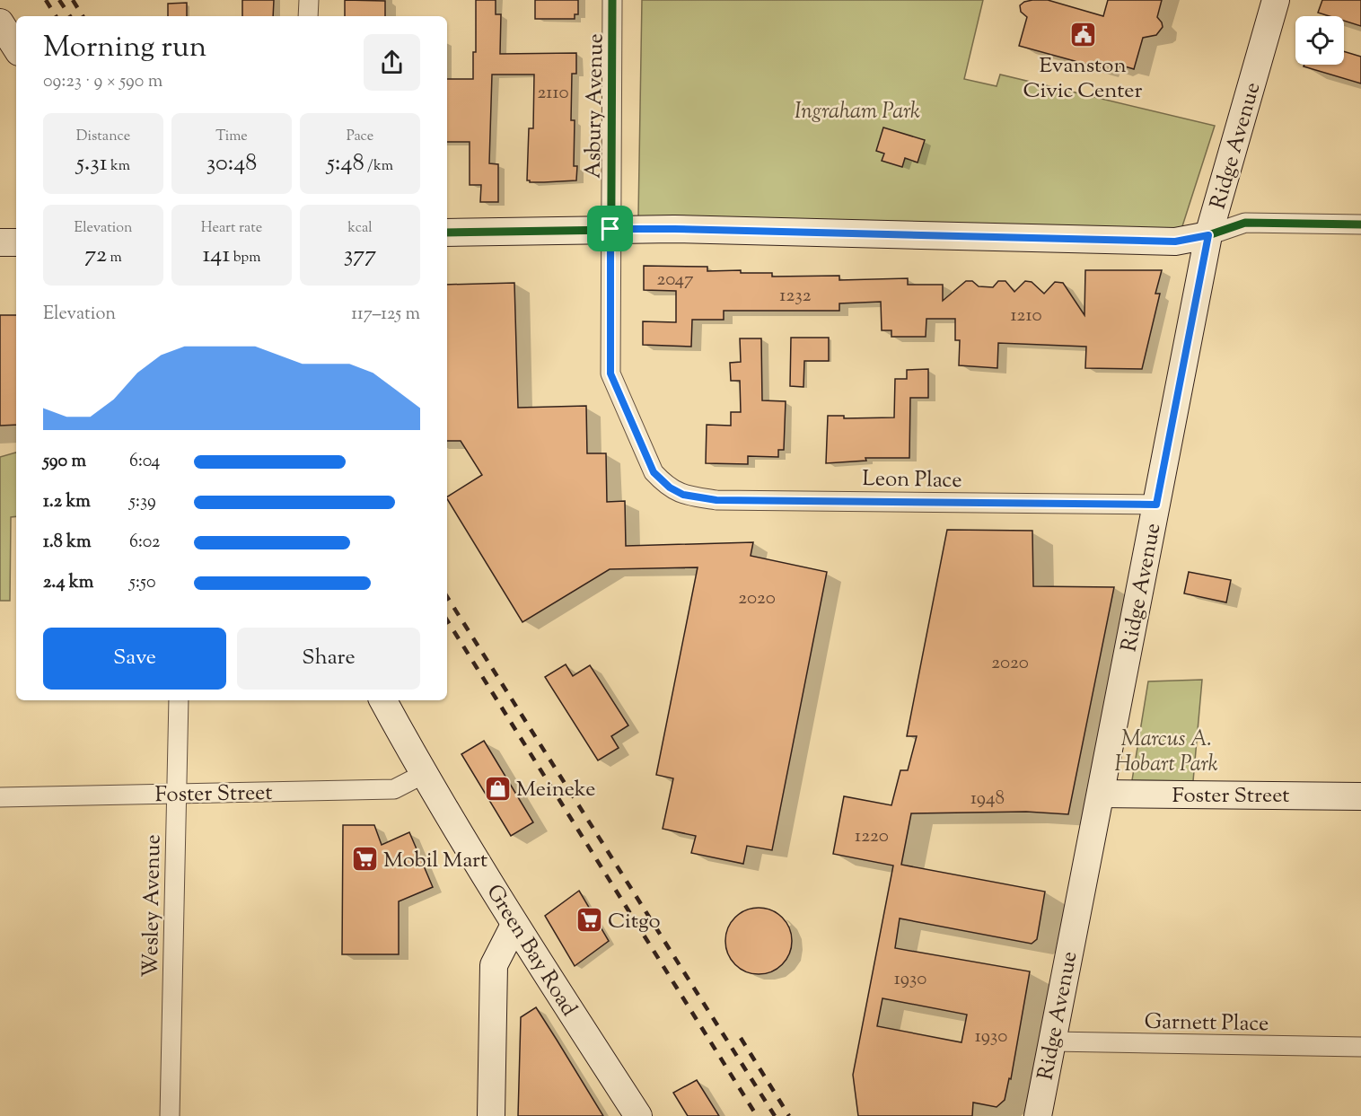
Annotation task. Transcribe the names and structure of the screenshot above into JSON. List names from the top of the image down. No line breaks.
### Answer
{"streets":{"street":["Asbury Avenue","Ridge Avenue","Leon Place","Foster Street","Wesley Avenue","Green Bay Road","Garnett Place"]},"crossings":[["Asbury Avenue","Leon Place"],["Ridge Avenue","Leon Place"],["Ridge Avenue","Foster Street"],["Ridge Avenue","Garnett Place"],["Foster Street","Wesley Avenue"],["Foster Street","Green Bay Road"]],"parks":["Ingraham Park","Marcus A. Hobart Park"],"places":{"public building":["Evanston Civic Center"],"shop":["Meineke"],"supermarket":["Mobil Mart","Citgo"]},"house_numbers":["2110","2047","1232","1210","2020","2020","1948","1220","1930","1930"],"page":{"heading":["Morning run","09:23 · 9 × 590 m"],"stats":[["Distance","5.31 km"],["Time","30:48"],["Pace","5:48 /km"],["Elevation","72 m"],["Heart rate","141 bpm"],["kcal","377"]],"chart":["Elevation","117–125 m"],"list":[{"name":"590 m","note":"6:04"},{"name":"1.2 km","note":"5:39"},{"name":"1.8 km","note":"6:02"},{"name":"2.4 km","note":"5:50"}],"buttons":["Save","Share"]}}
